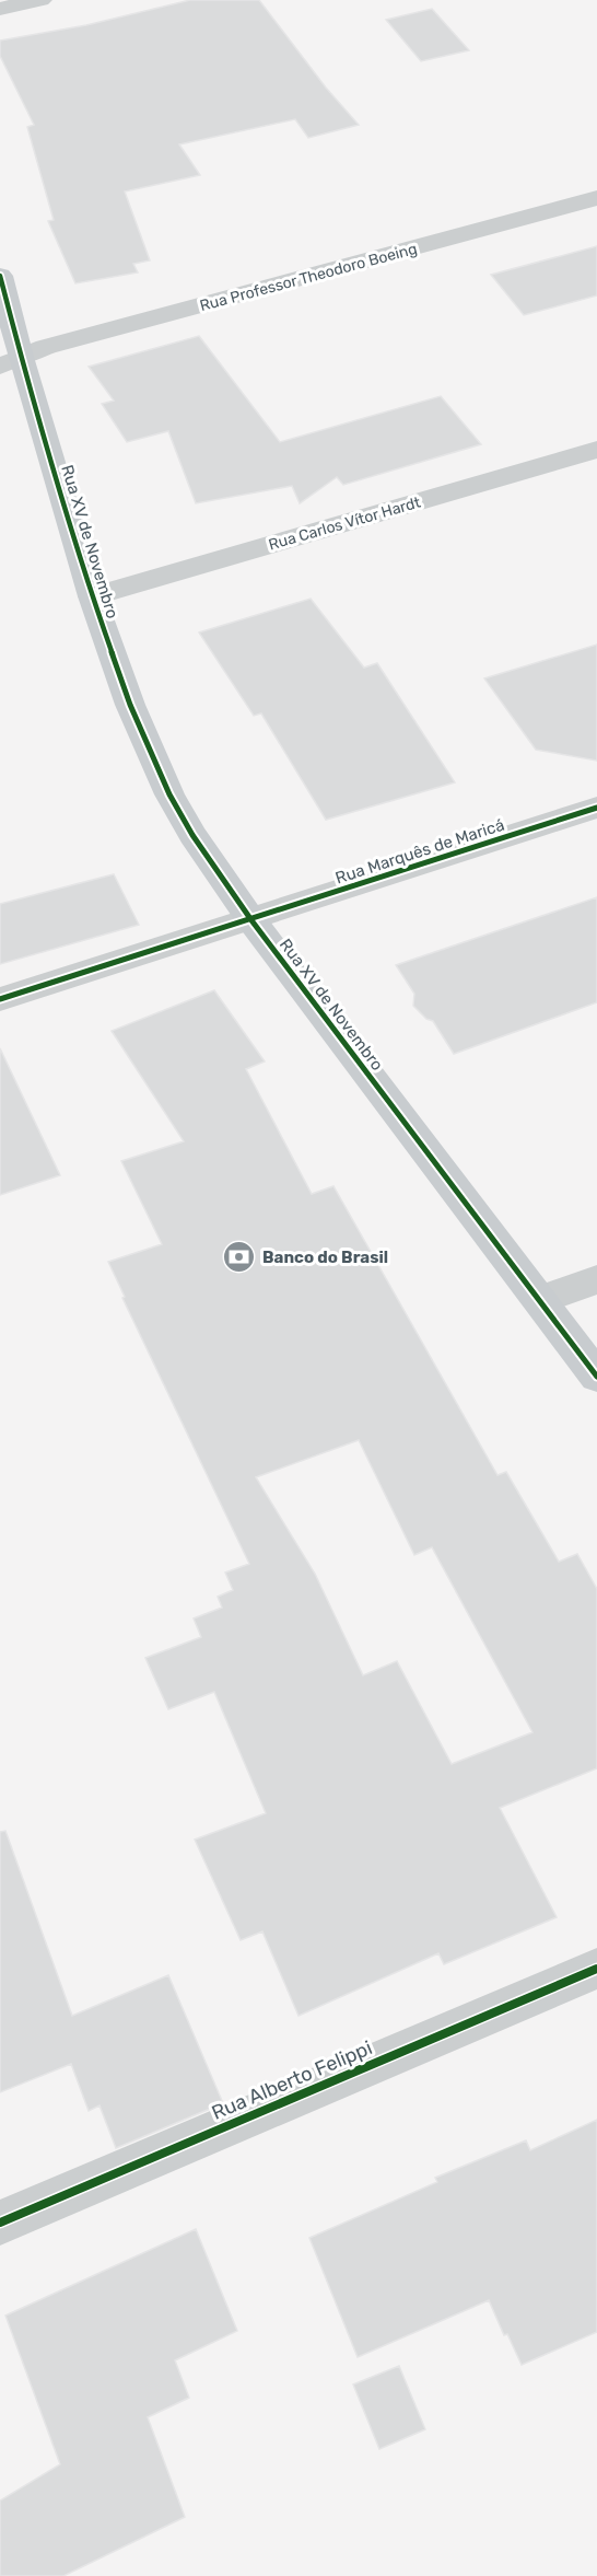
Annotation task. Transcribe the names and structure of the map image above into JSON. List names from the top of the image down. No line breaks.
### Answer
{"streets":{"main road":["Rua XV de Novembro"],"street":["Rua Professor Theodoro Boeing","Rua Carlos Vítor Hardt","Rua Marquês de Maricá","Rua Alberto Felippi"]},"crossings":[["Rua Professor Theodoro Boeing","Rua XV de Novembro"],["Rua Carlos Vítor Hardt","Rua XV de Novembro"],["Rua XV de Novembro","Rua Marquês de Maricá"]],"places":{"bank":["Banco do Brasil"]}}
